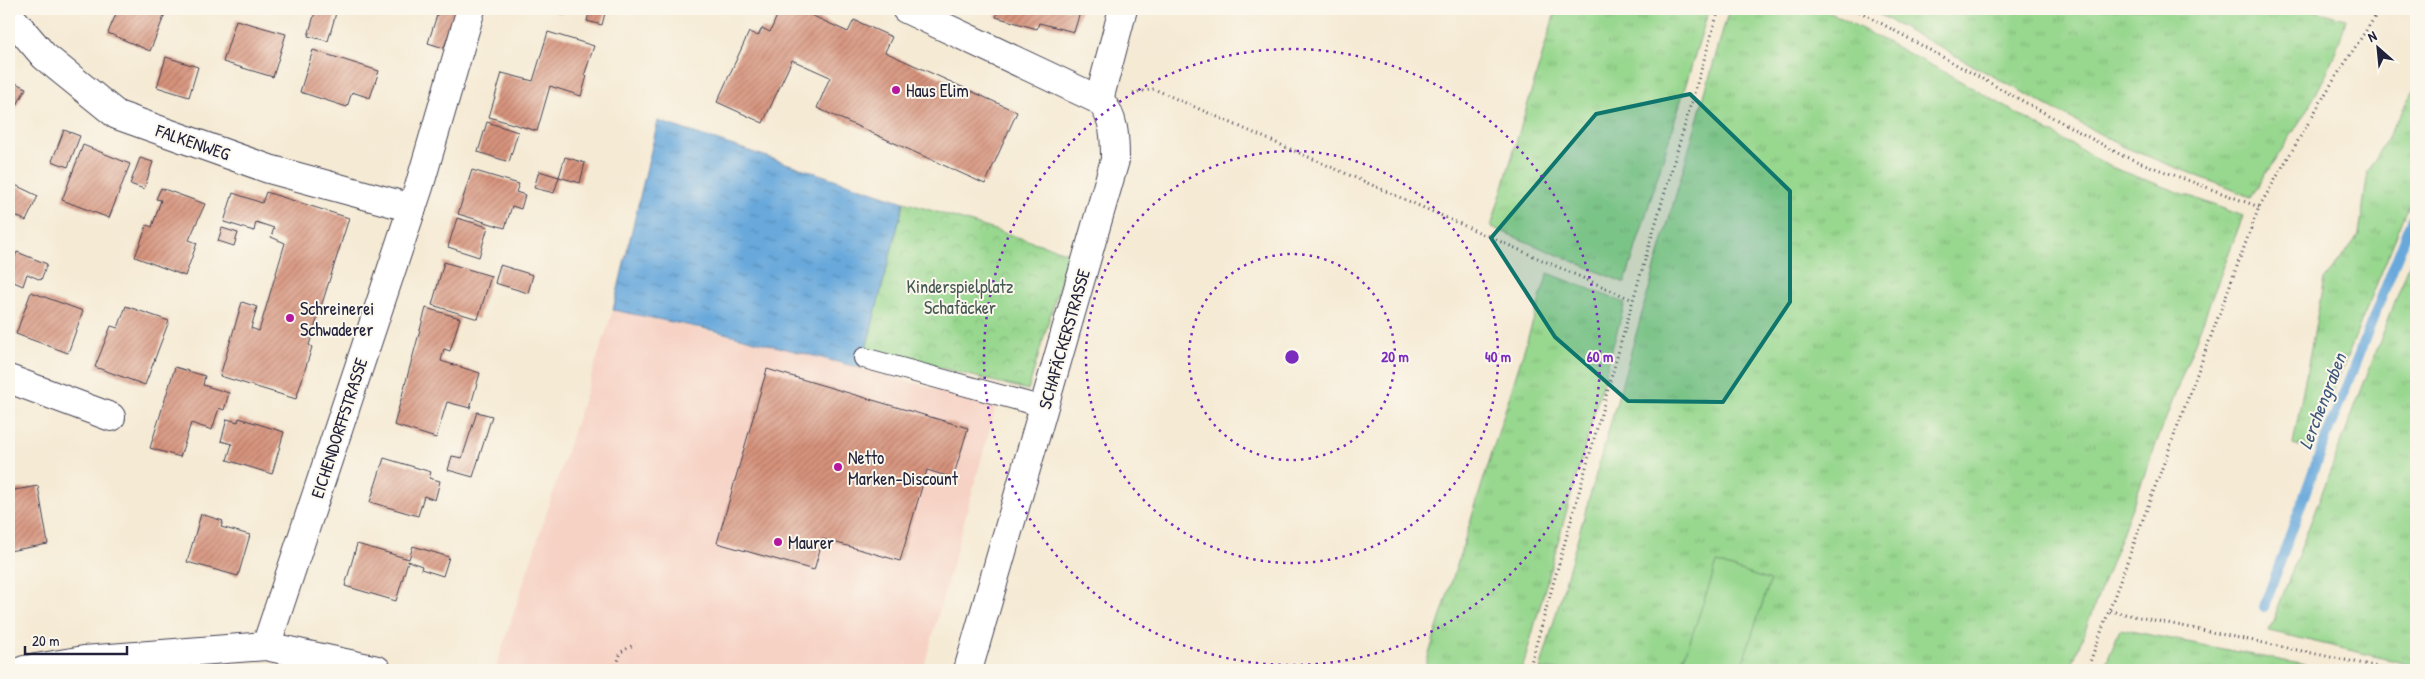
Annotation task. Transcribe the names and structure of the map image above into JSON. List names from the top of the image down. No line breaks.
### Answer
{"streets":{"street":["FALKENWEG","SCHAFÄCKERSTRASSE","EICHENDORFFSTRASSE"]},"crossings":[["FALKENWEG","EICHENDORFFSTRASSE"]],"water":["Lerchengraben"],"parks":["Kinderspielplatz Schafäcker"],"places":["Haus Elim","Schreinerei Schwaderer","Netto Marken-Discount","Maurer"],"scale_bar":"20 m","north":"top left","rings":["20 m","40 m","60 m"]}
